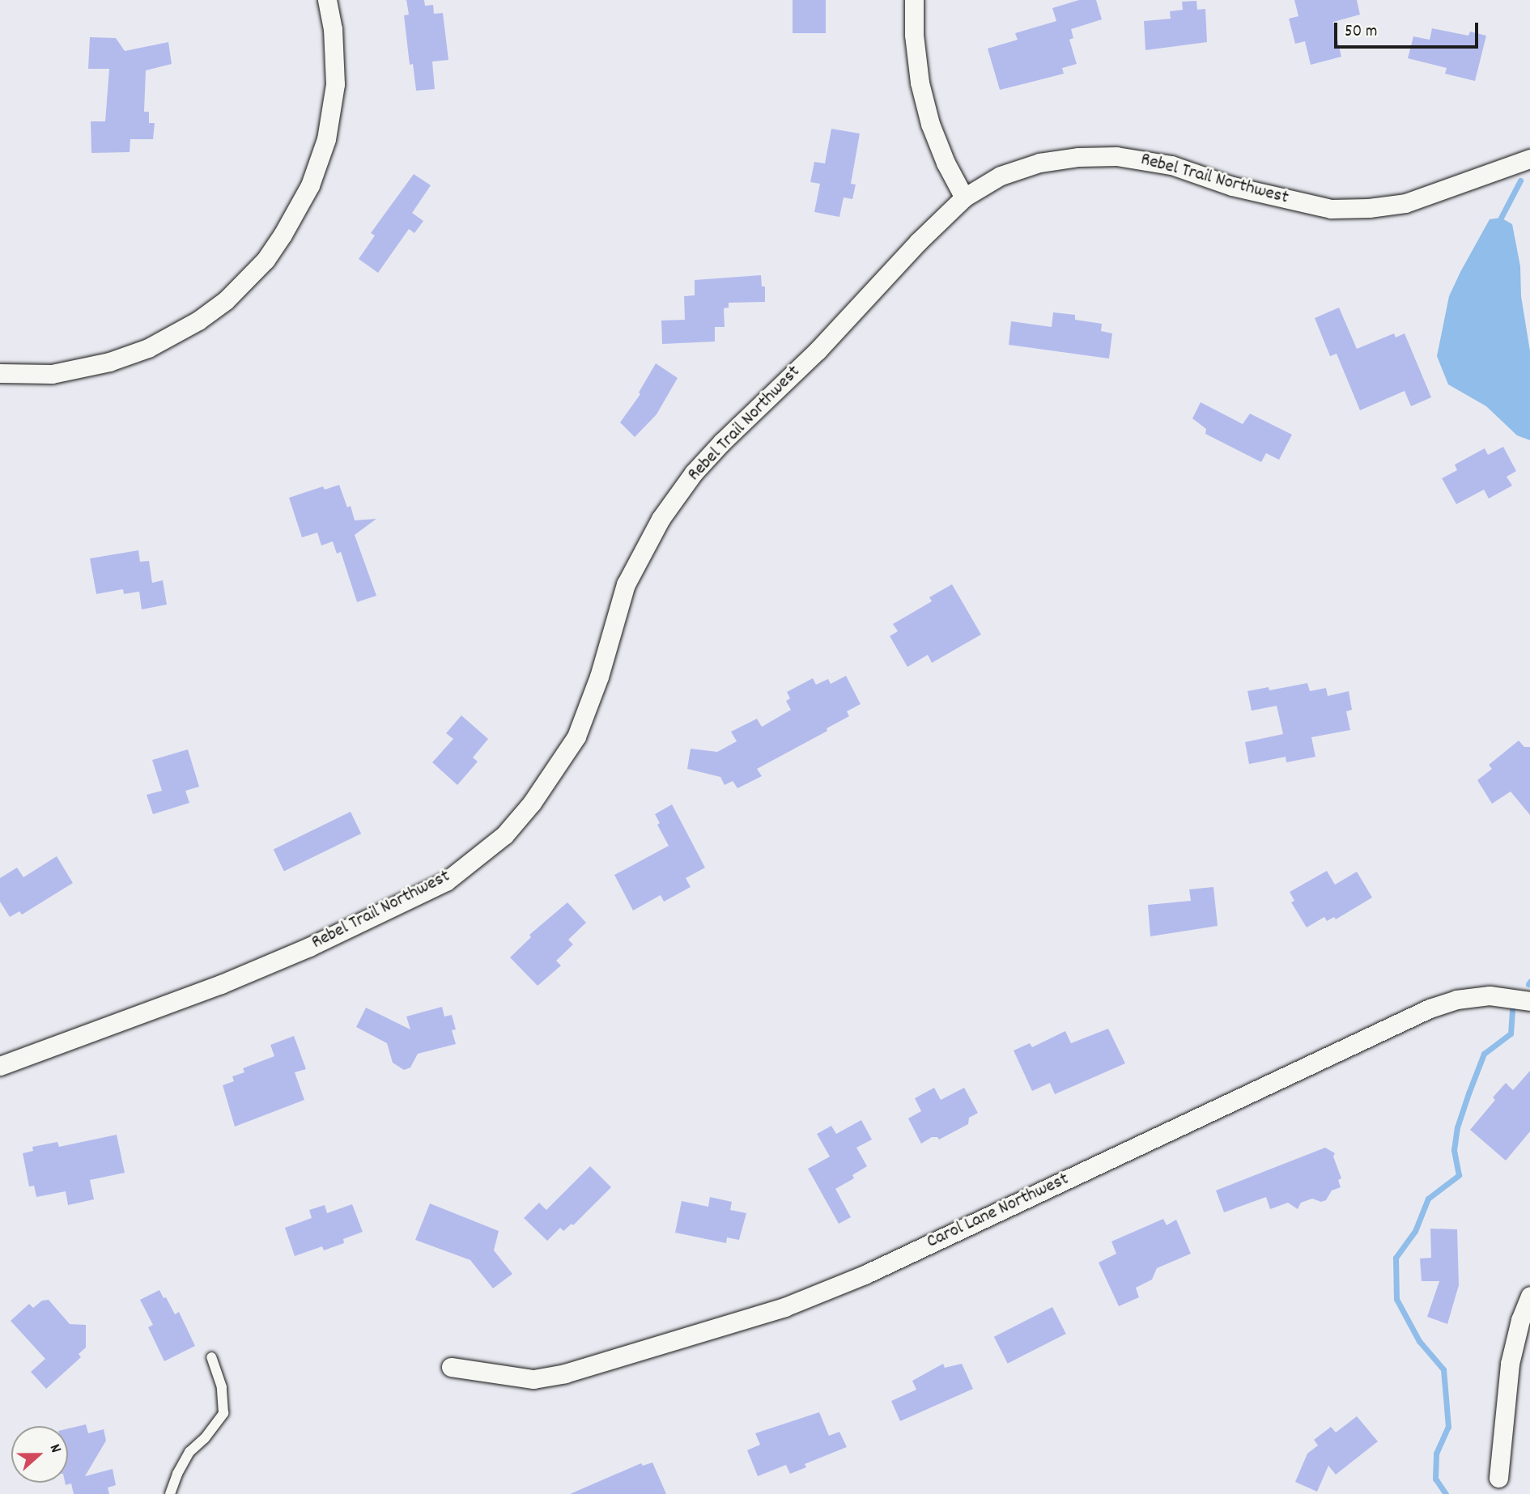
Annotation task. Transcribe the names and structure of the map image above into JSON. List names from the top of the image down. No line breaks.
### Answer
{"streets":{"street":["Rebel Trail Northwest","Carol Lane Northwest"]},"scale_bar":"50 m","north":"right"}
